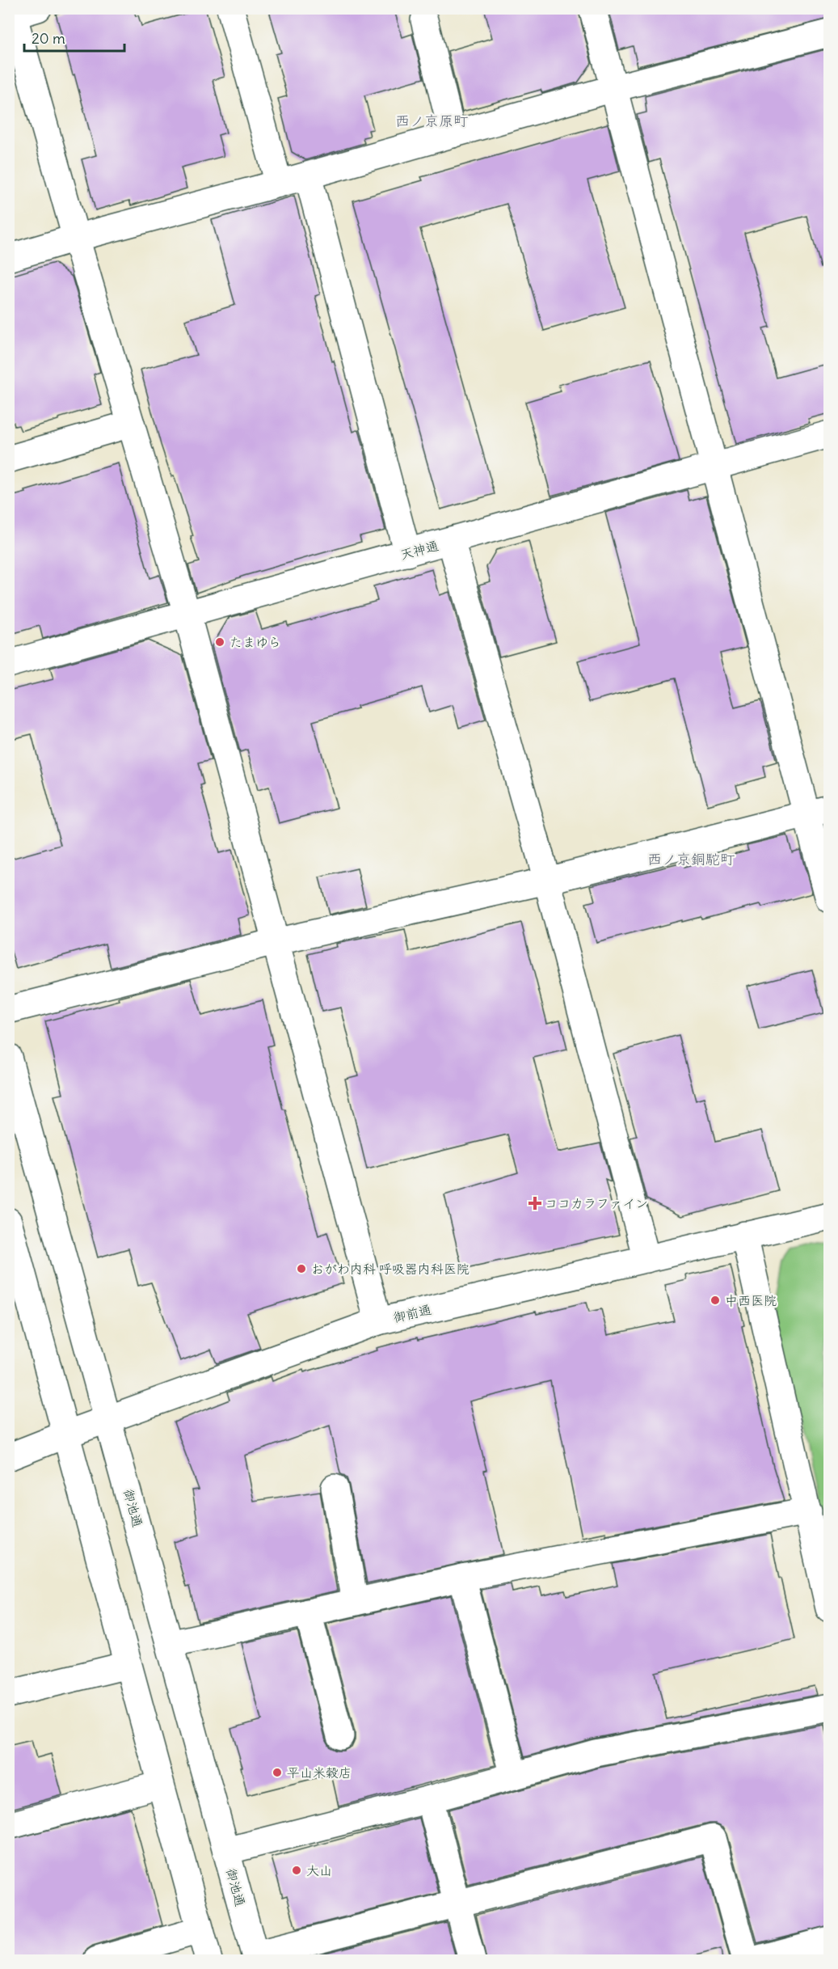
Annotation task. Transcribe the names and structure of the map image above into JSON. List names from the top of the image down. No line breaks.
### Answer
{"streets":{"street":["天神通","御前通","御池通"]},"crossings":[["御前通","御池通"]],"districts":["西ノ京原町","西ノ京銅駝町"],"places":{"other":["たまゆら","おがわ内科 呼吸器内科医院","中西医院","平山米穀店","大山"],"health":["ココカラファイン"]},"scale_bar":"20 m"}
